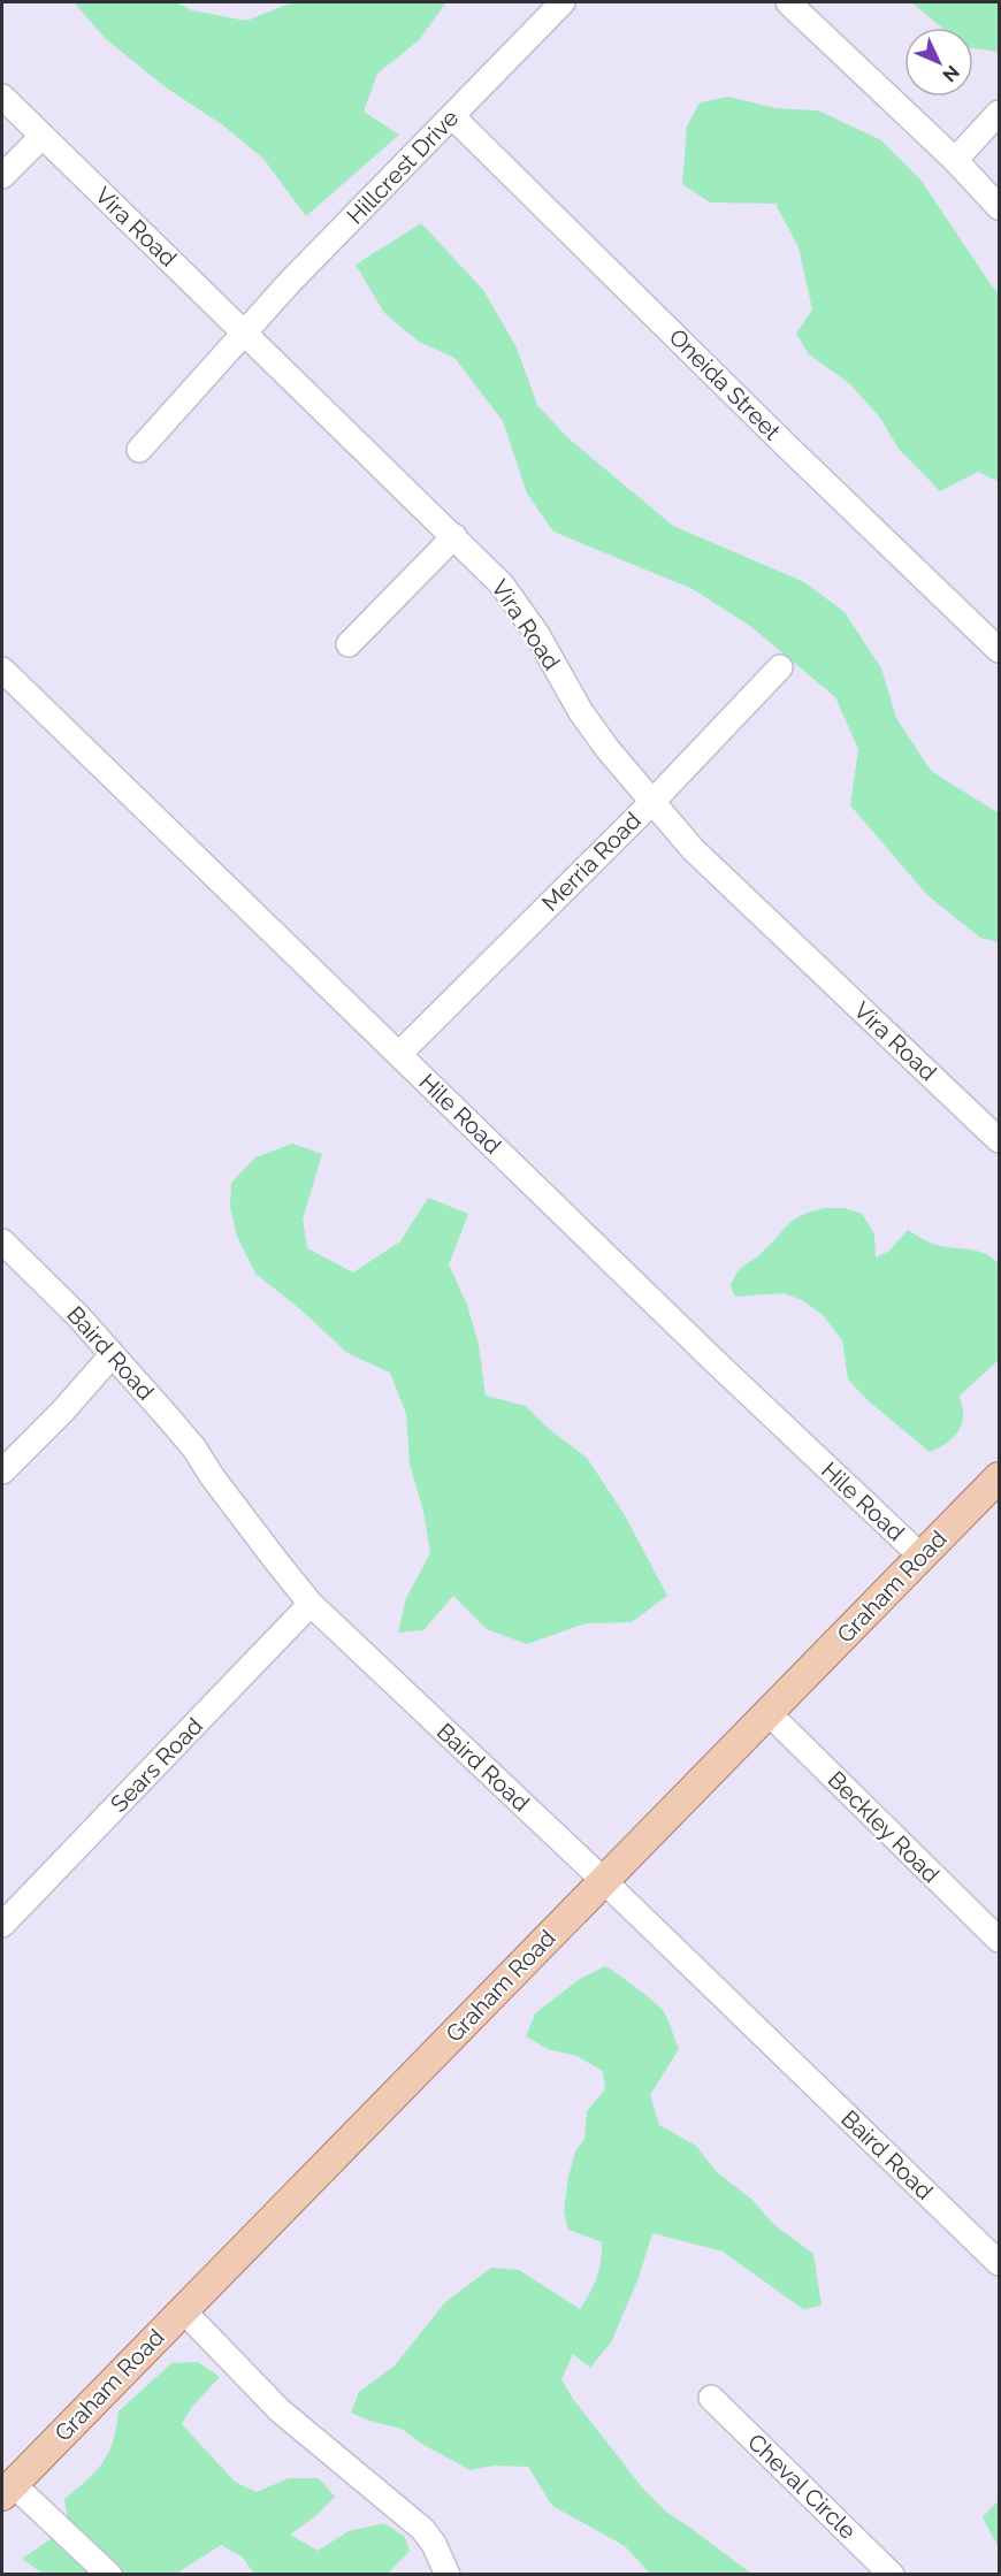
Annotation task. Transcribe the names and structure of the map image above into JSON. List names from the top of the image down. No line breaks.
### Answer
{"streets":{"main road":["Graham Road"],"street":["Hillcrest Drive","Vira Road","Oneida Street","Merria Road","Hile Road","Baird Road","Sears Road","Beckley Road","Cheval Circle"]},"crossings":[["Hillcrest Drive","Vira Road"],["Hillcrest Drive","Oneida Street"],["Vira Road","Merria Road"],["Merria Road","Hile Road"],["Hile Road","Graham Road"],["Baird Road","Graham Road"],["Baird Road","Sears Road"],["Graham Road","Beckley Road"]],"north":"bottom right"}
